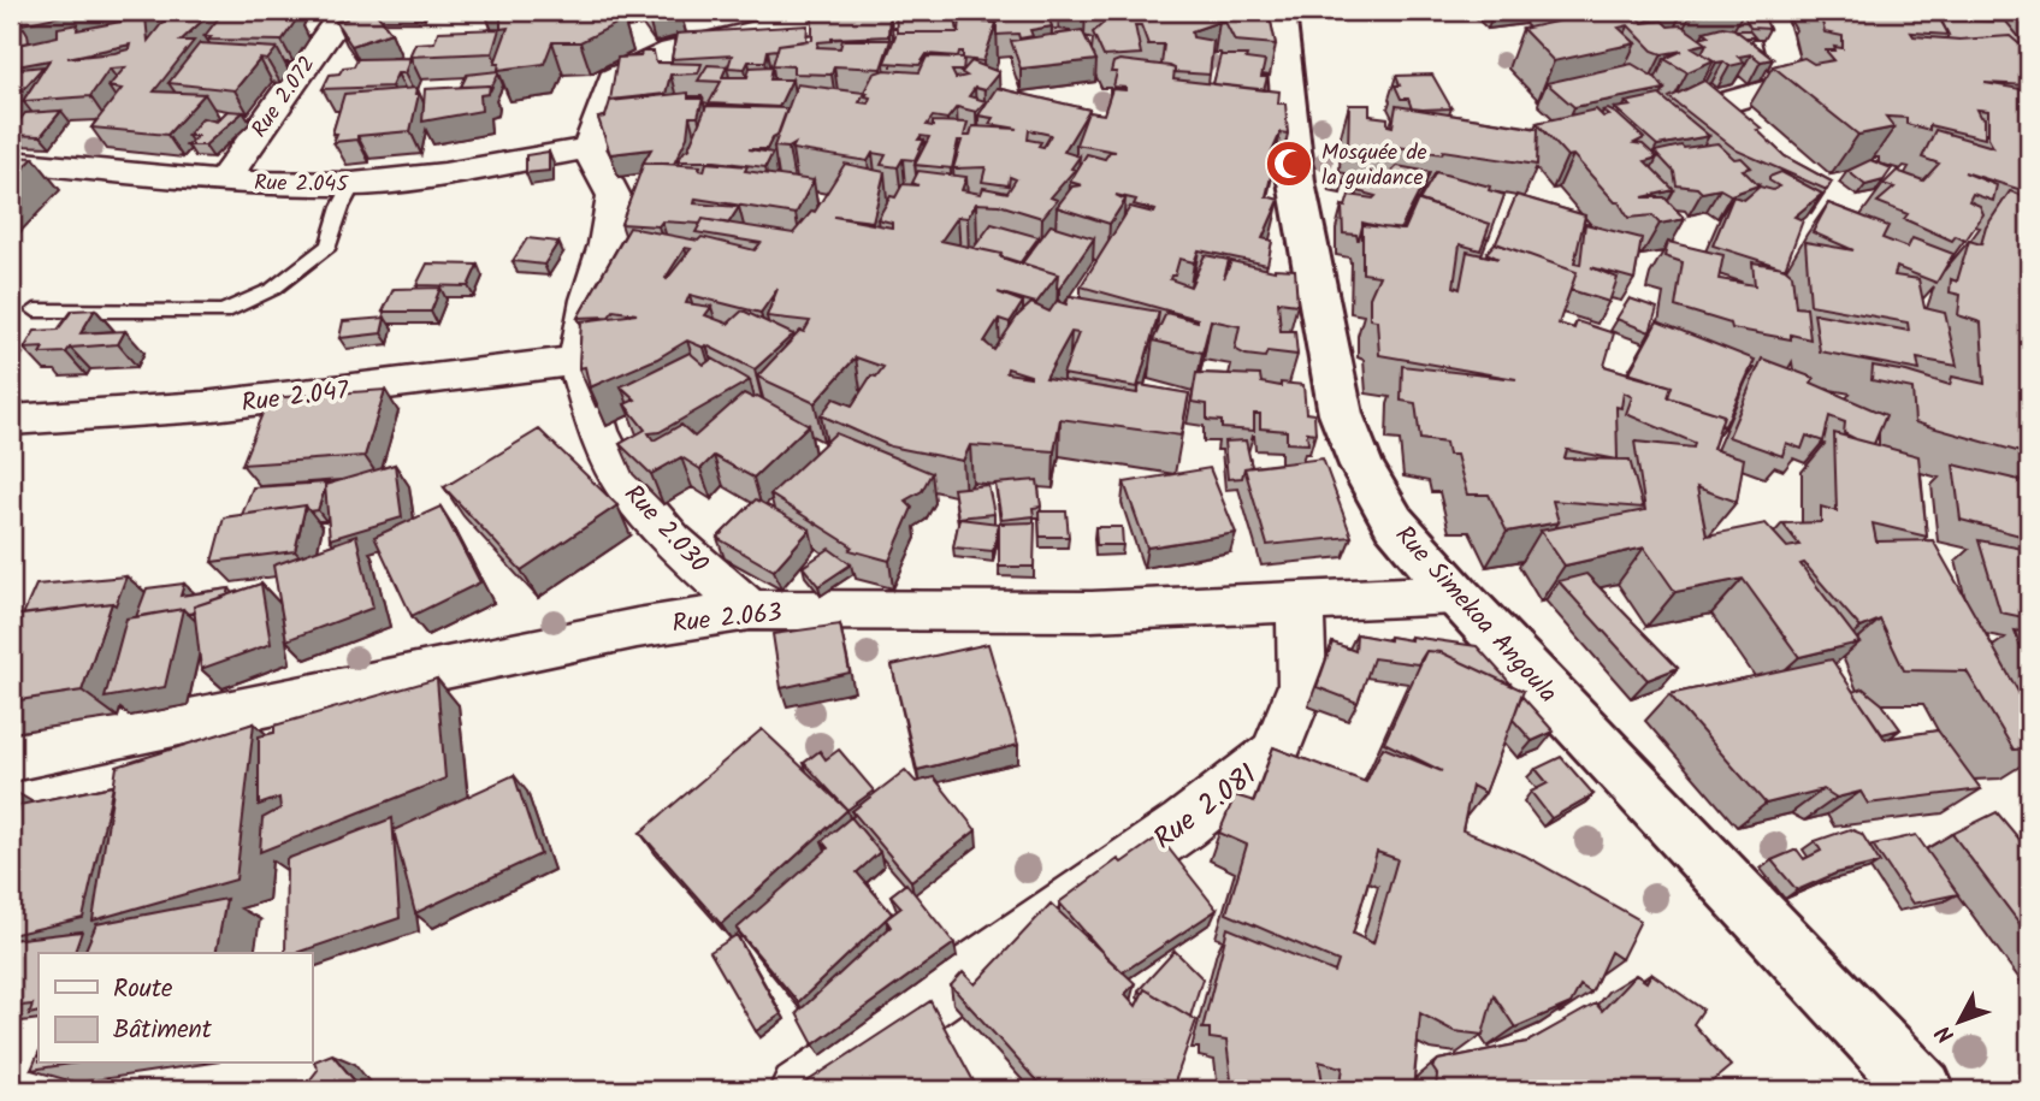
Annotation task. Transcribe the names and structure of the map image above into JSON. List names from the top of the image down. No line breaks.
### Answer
{"streets":{"street":["Rue 2.072","Rue 2.045","Rue 2.047","Rue 2.030","Rue Simekoa Angoula","Rue 2.063","Rue 2.081"]},"crossings":[["Rue 2.072","Rue 2.045"],["Rue 2.045","Rue 2.030"],["Rue 2.047","Rue 2.030"],["Rue 2.030","Rue 2.063"],["Rue Simekoa Angoula","Rue 2.063"],["Rue 2.063","Rue 2.081"]],"places":{"mosque":["Mosquée de la guidance"]},"legend":["Route","Bâtiment"],"north":"bottom left"}
